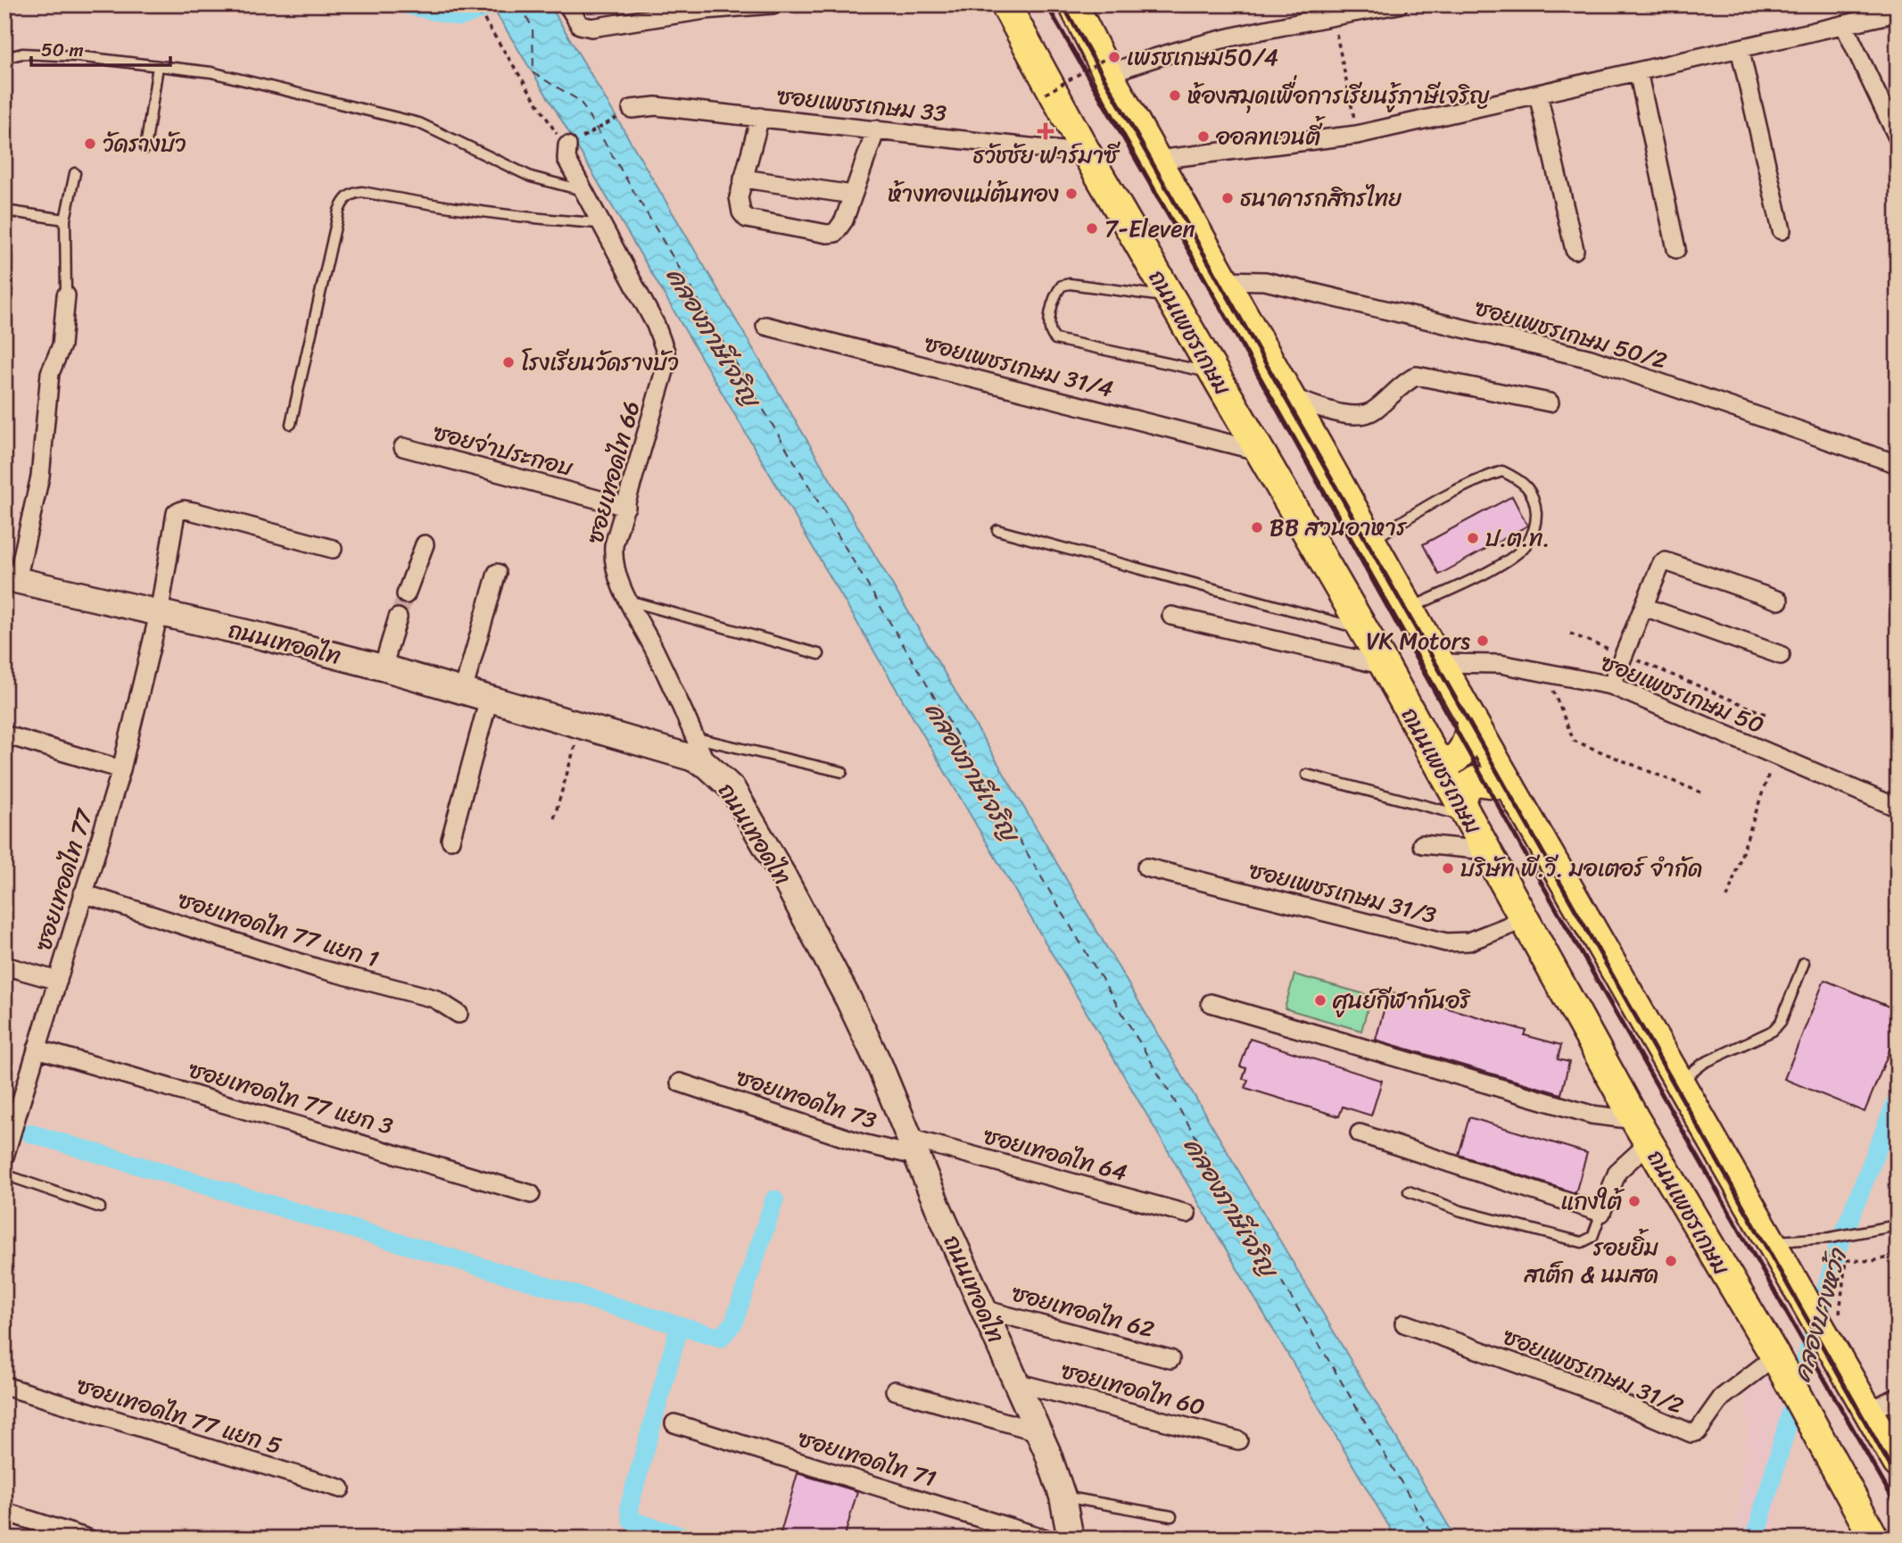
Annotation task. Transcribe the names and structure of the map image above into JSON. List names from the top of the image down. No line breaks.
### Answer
{"streets":{"main road":["ถนนเพชรเกษม","ถนนเทอดไท"],"street":["ซอยเพชรเกษม 33","ซอยเพชรเกษม 50/2","ซอยเพชรเกษม 31/4","ซอยจ่าประกอบ","ซอยเทอดไท 66","ซอยเพชรเกษม 50","ซอยเทอดไท 77","ซอยเพชรเกษม 31/3","ซอยเทอดไท 77 แยก 1","ซอยเทอดไท 77 แยก 3","ซอยเทอดไท 73","ซอยเทอดไท 64","ซอยเทอดไท 62","ซอยเพชรเกษม 31/2","ซอยเทอดไท 60","ซอยเทอดไท 77 แยก 5","ซอยเทอดไท 71"]},"crossings":[["ซอยเพชรเกษม 33","ถนนเพชรเกษม"],["ถนนเพชรเกษม","ซอยเพชรเกษม 31/4"],["ถนนเพชรเกษม","ซอยเพชรเกษม 31/3"],["ถนนเพชรเกษม","ซอยเพชรเกษม 31/2"],["ซอยจ่าประกอบ","ซอยเทอดไท 66"],["ซอยเทอดไท 66","ถนนเทอดไท"],["ถนนเทอดไท","ซอยเทอดไท 77"],["ถนนเทอดไท","ซอยเทอดไท 73"],["ถนนเทอดไท","ซอยเทอดไท 64"],["ถนนเทอดไท","ซอยเทอดไท 62"],["ถนนเทอดไท","ซอยเทอดไท 60"],["ซอยเทอดไท 77","ซอยเทอดไท 77 แยก 1"],["ซอยเทอดไท 77","ซอยเทอดไท 77 แยก 3"],["ซอยเทอดไท 73","ซอยเทอดไท 64"]],"water":["คลองภาษีเจริญ","คลองบางหว้า"],"places":{"other":["เพรชเกษม50/4","ห้องสมุดเพื่อการเรียนรู้ภาษีเจริญ","ออลทเวนตี้","วัดรางบัว","ห้างทองแม่ต้นทอง","ธนาคารกสิกรไทย","7-Eleven","โรงเรียนวัดรางบัว","BB สวนอาหาร","ป.ต.ท.","VK Motors","บริษัท พี.วี. มอเตอร์ จำกัด","ศูนย์กีฬากันอริ","แกงใต้","รอยยิ้ม สเต็ก & นมสด"],"health":["ธวัชชัย ฟาร์มาซี"]},"scale_bar":"50 m"}
